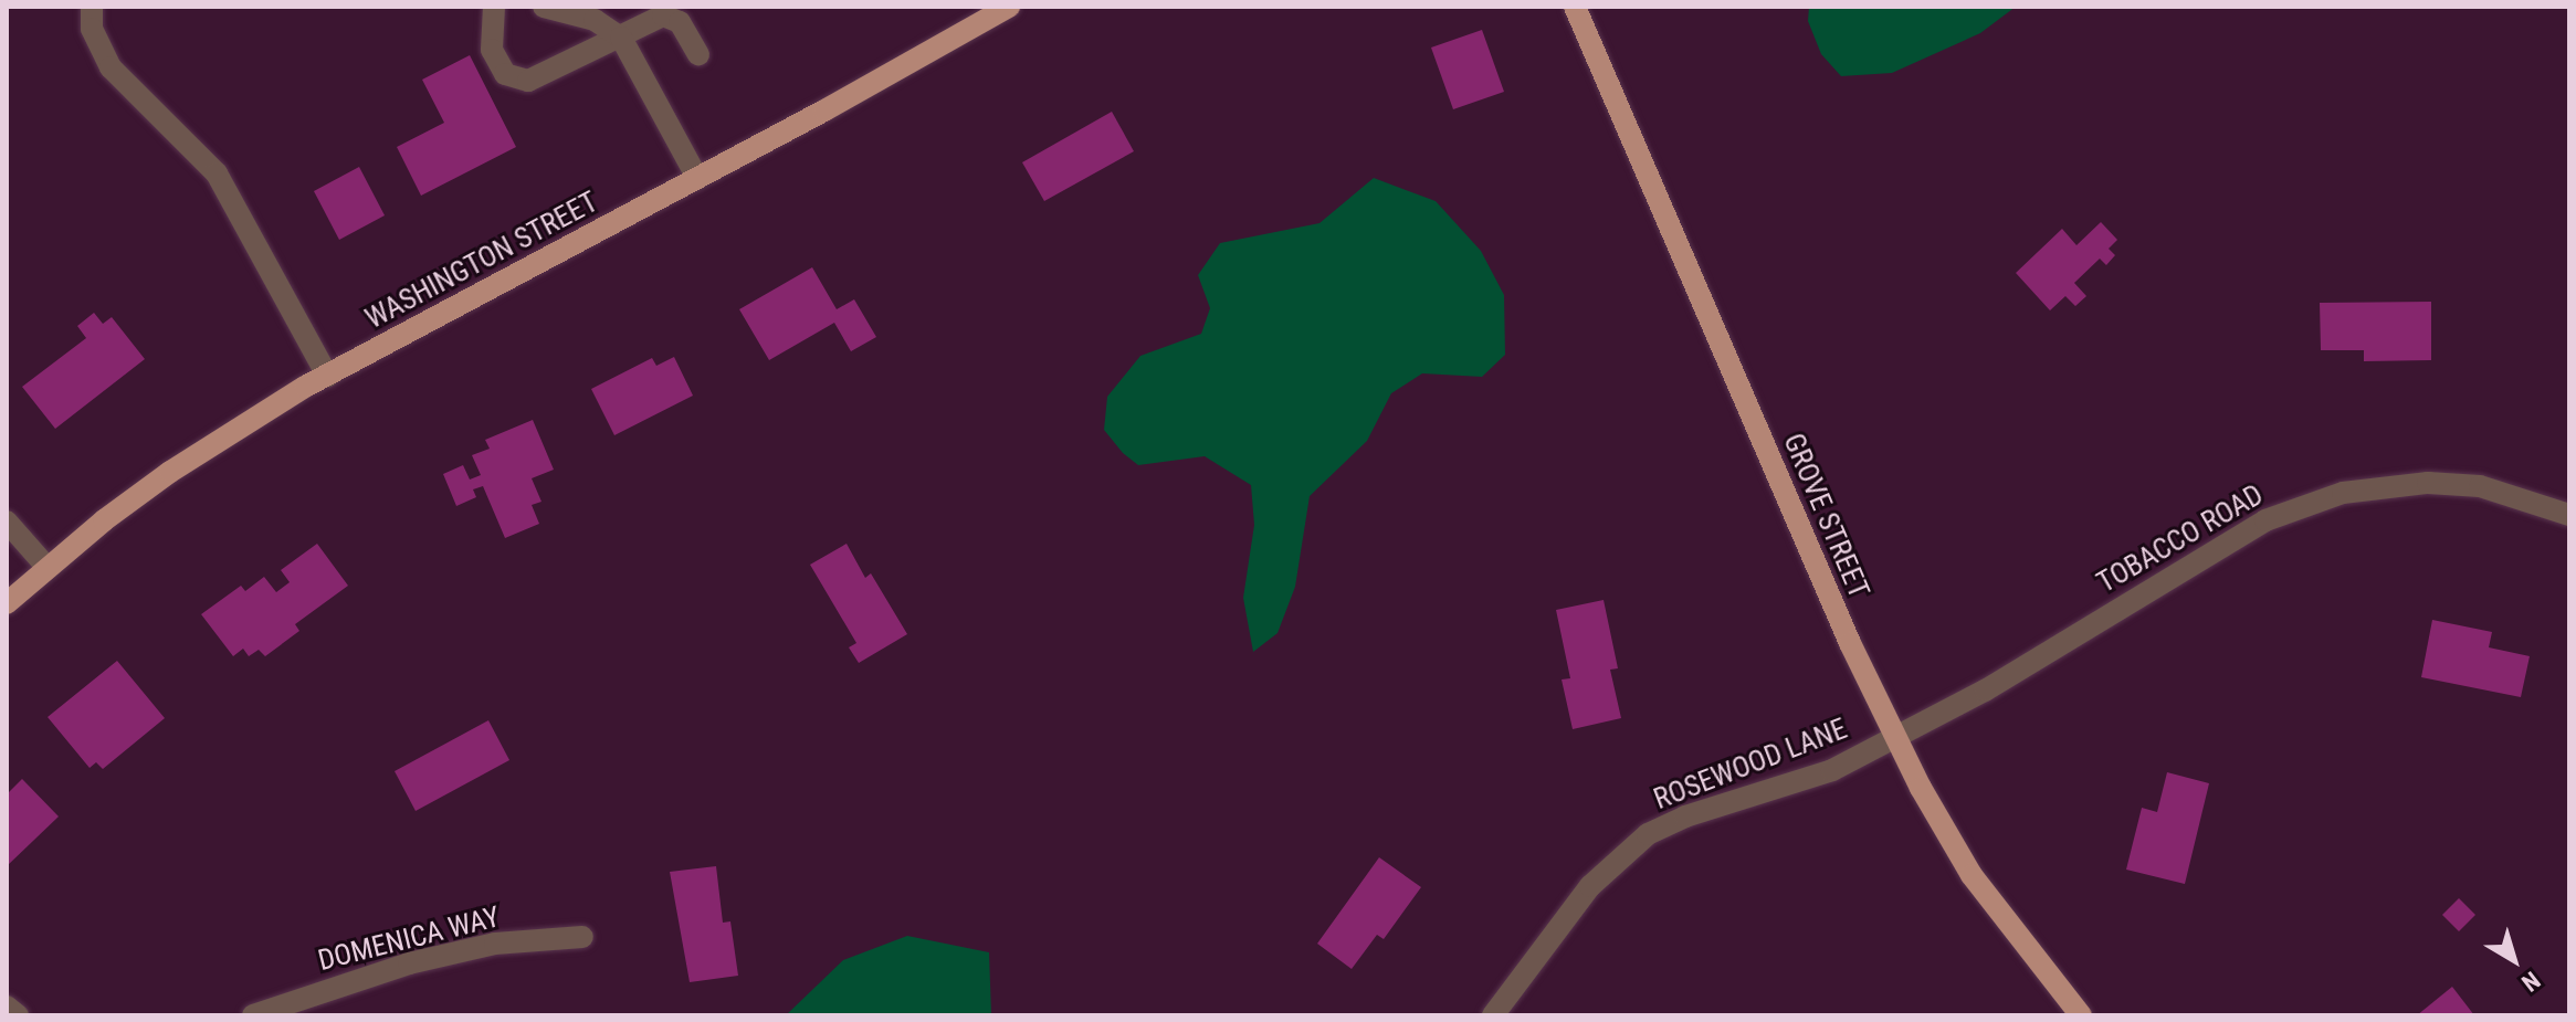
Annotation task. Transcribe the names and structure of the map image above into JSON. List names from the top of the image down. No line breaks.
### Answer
{"streets":{"main road":["WASHINGTON STREET","GROVE STREET"],"street":["TOBACCO ROAD","ROSEWOOD LANE","DOMENICA WAY"]},"crossings":[["GROVE STREET","TOBACCO ROAD"],["GROVE STREET","ROSEWOOD LANE"],["TOBACCO ROAD","ROSEWOOD LANE"]],"north":"bottom right"}
